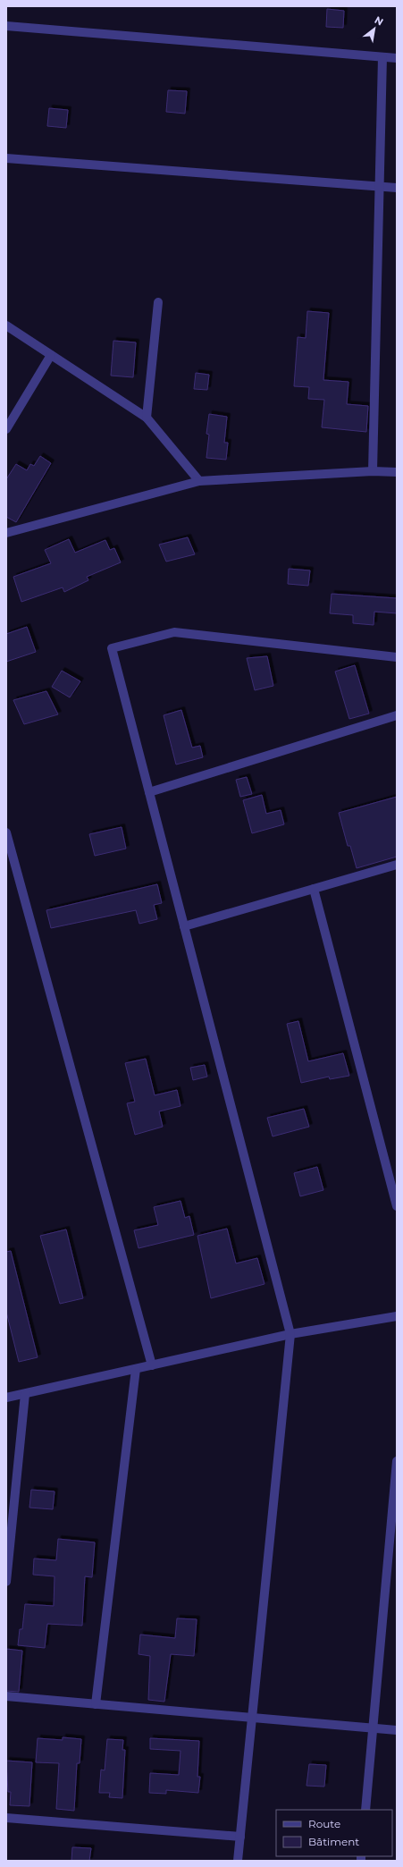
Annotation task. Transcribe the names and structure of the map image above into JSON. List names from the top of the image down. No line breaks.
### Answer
{"legend":["Route","Bâtiment"],"north":"top right"}
